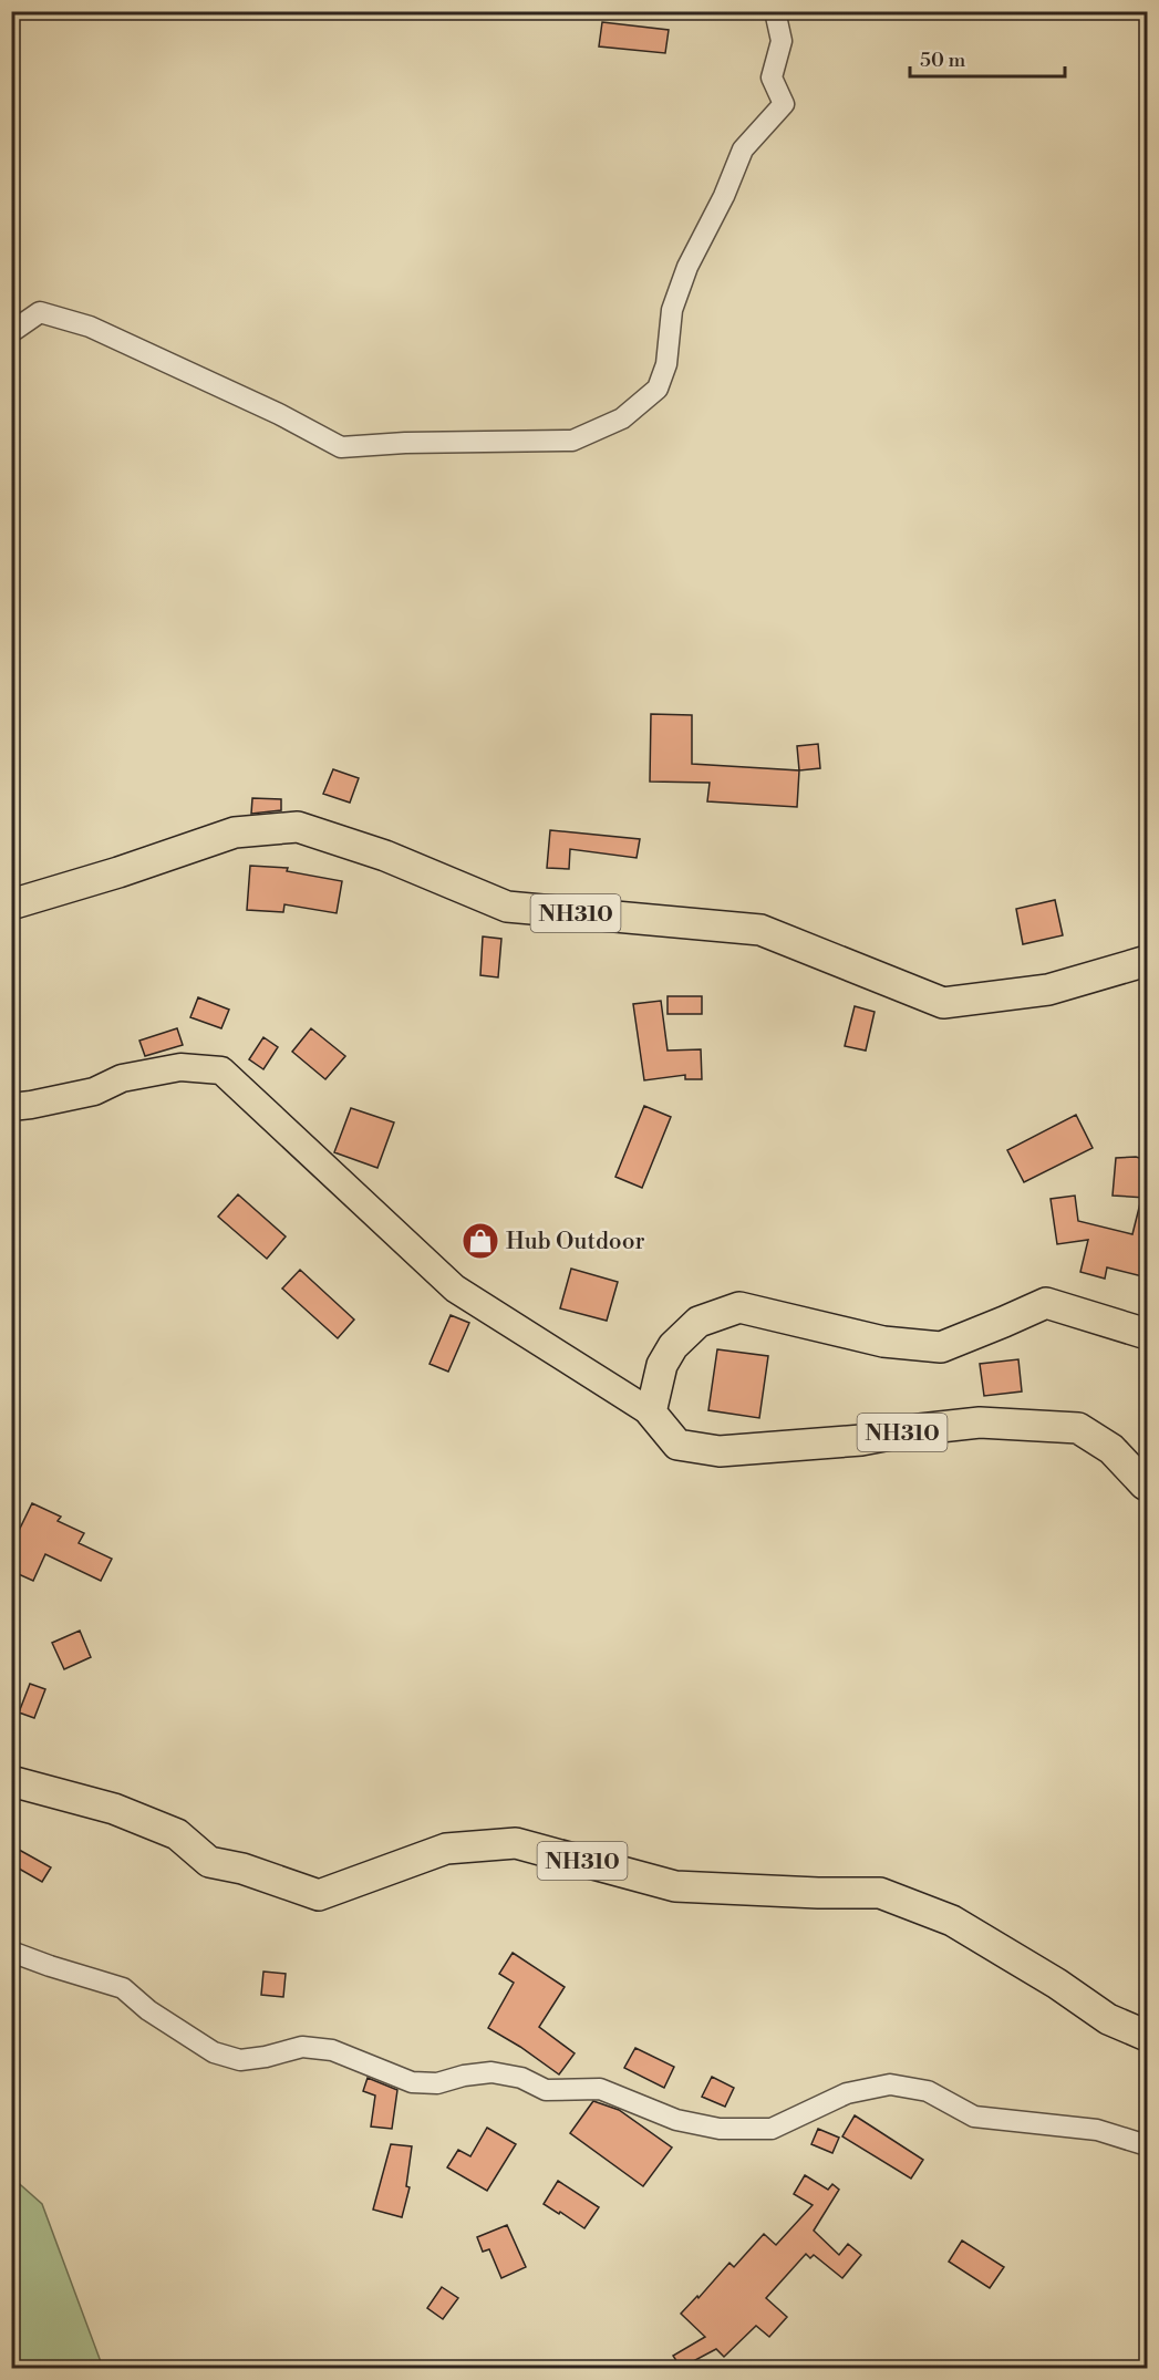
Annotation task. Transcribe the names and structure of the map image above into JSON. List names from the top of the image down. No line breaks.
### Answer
{"streets":{"highway":["NH310"]},"places":{"shop":["Hub Outdoor"]},"scale_bar":"50 m"}
